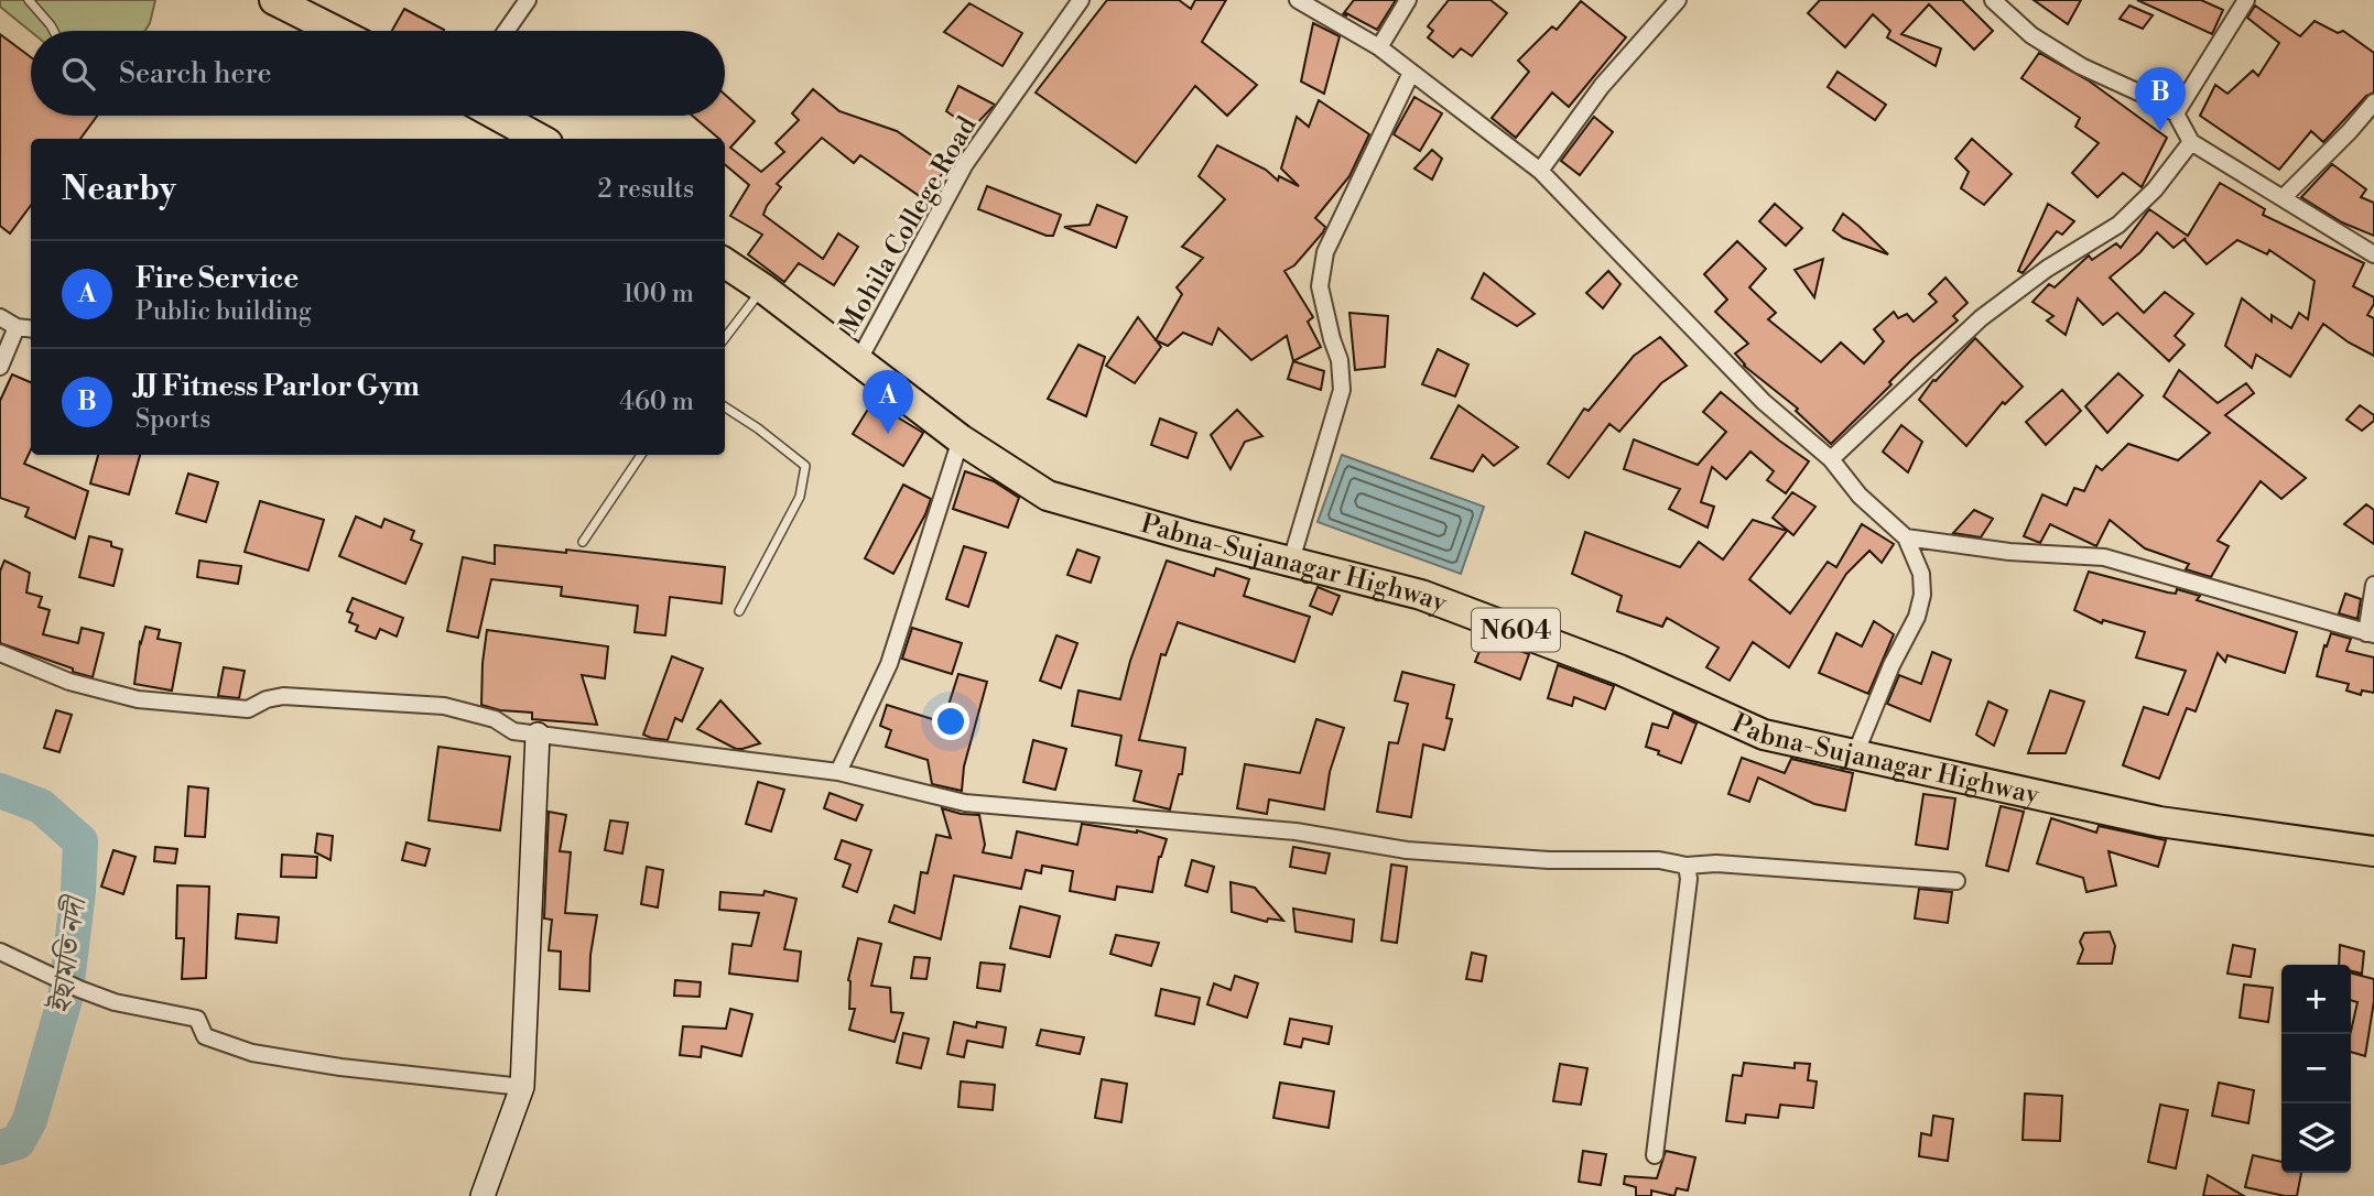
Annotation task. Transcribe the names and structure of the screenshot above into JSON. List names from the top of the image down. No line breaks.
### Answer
{"streets":{"highway":["Pabna-Sujanagar Highway","N604"],"street":["Mohila College Road"]},"crossings":[["Mohila College Road","Pabna-Sujanagar Highway"]],"water":["ইছামতি নদী"],"page":{"search":"Search here","pins":["B","A"],"heading":["Nearby","2 results"],"list":[{"mark":"A","name":"Fire Service","note":"Public building","value":"100 m"},{"mark":"B","name":"JJ Fitness Parlor Gym","note":"Sports","value":"460 m"}],"map_buttons":["+","−"]}}
